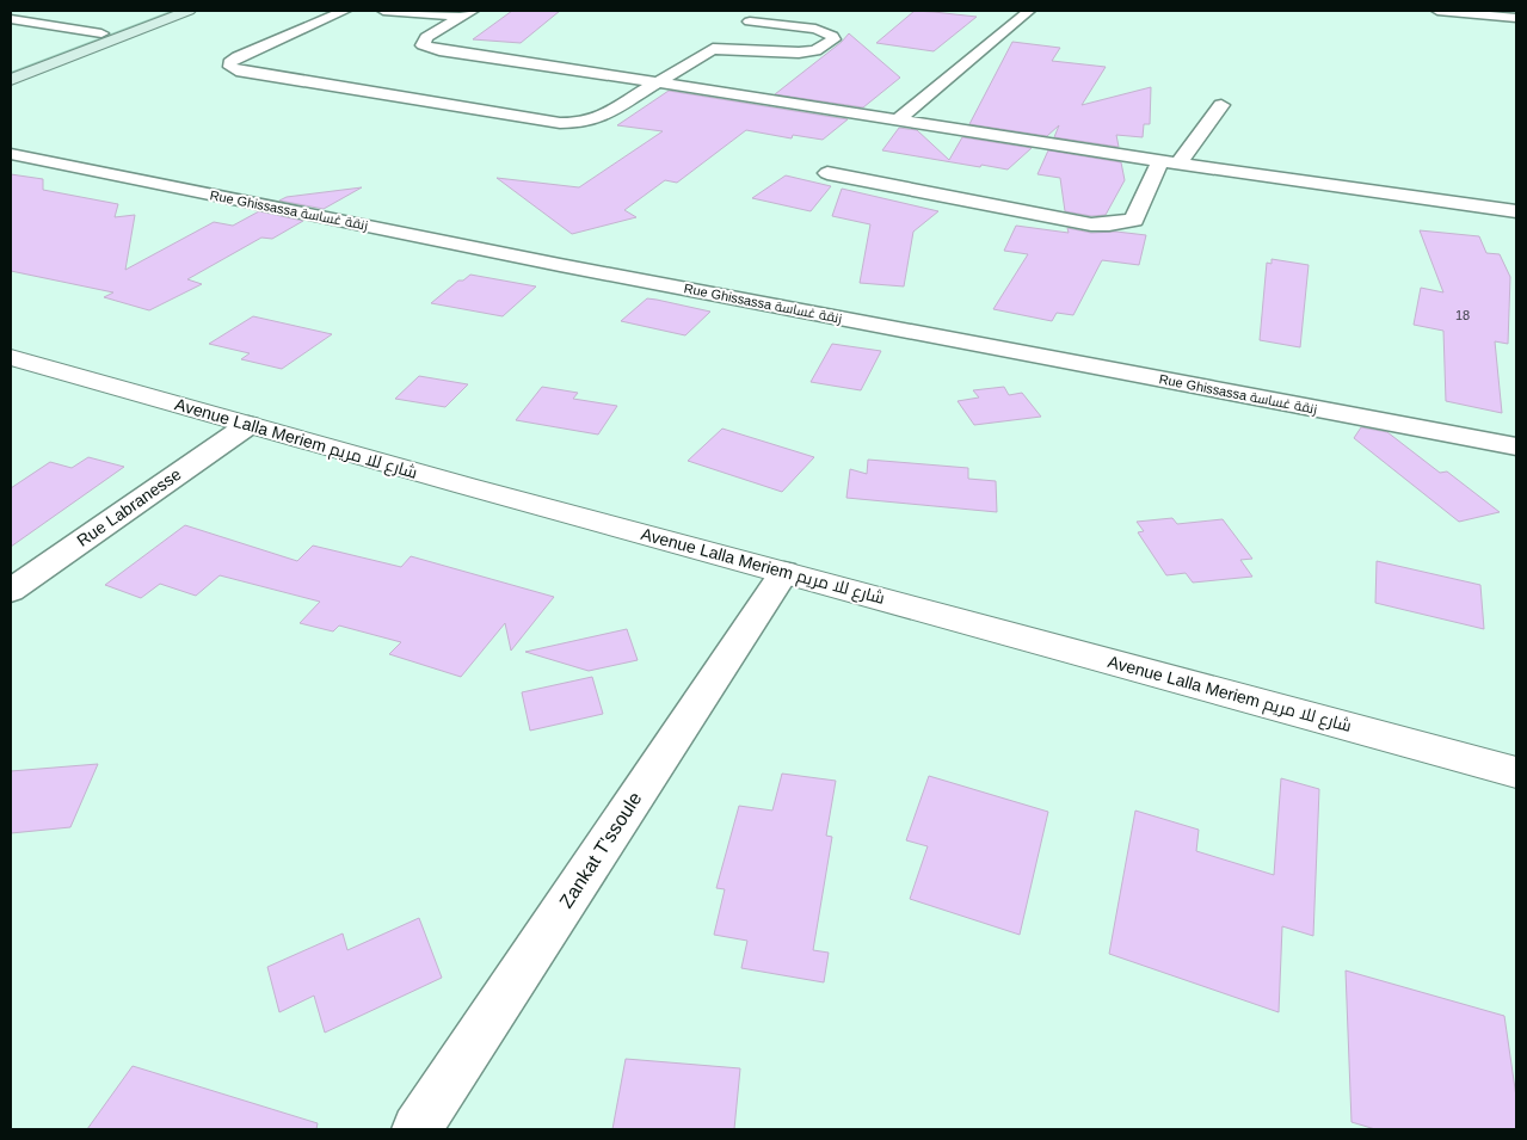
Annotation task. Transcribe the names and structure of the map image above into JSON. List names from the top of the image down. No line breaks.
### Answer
{"streets":{"street":["Rue Ghissassa زنقة غساسة","Avenue Lalla Meriem شارع للا مريم","Rue Labranesse","Zankat T'ssoule"]},"crossings":[["Avenue Lalla Meriem شارع للا مريم","Rue Labranesse"],["Avenue Lalla Meriem شارع للا مريم","Zankat T'ssoule"]],"house_numbers":["18"]}
